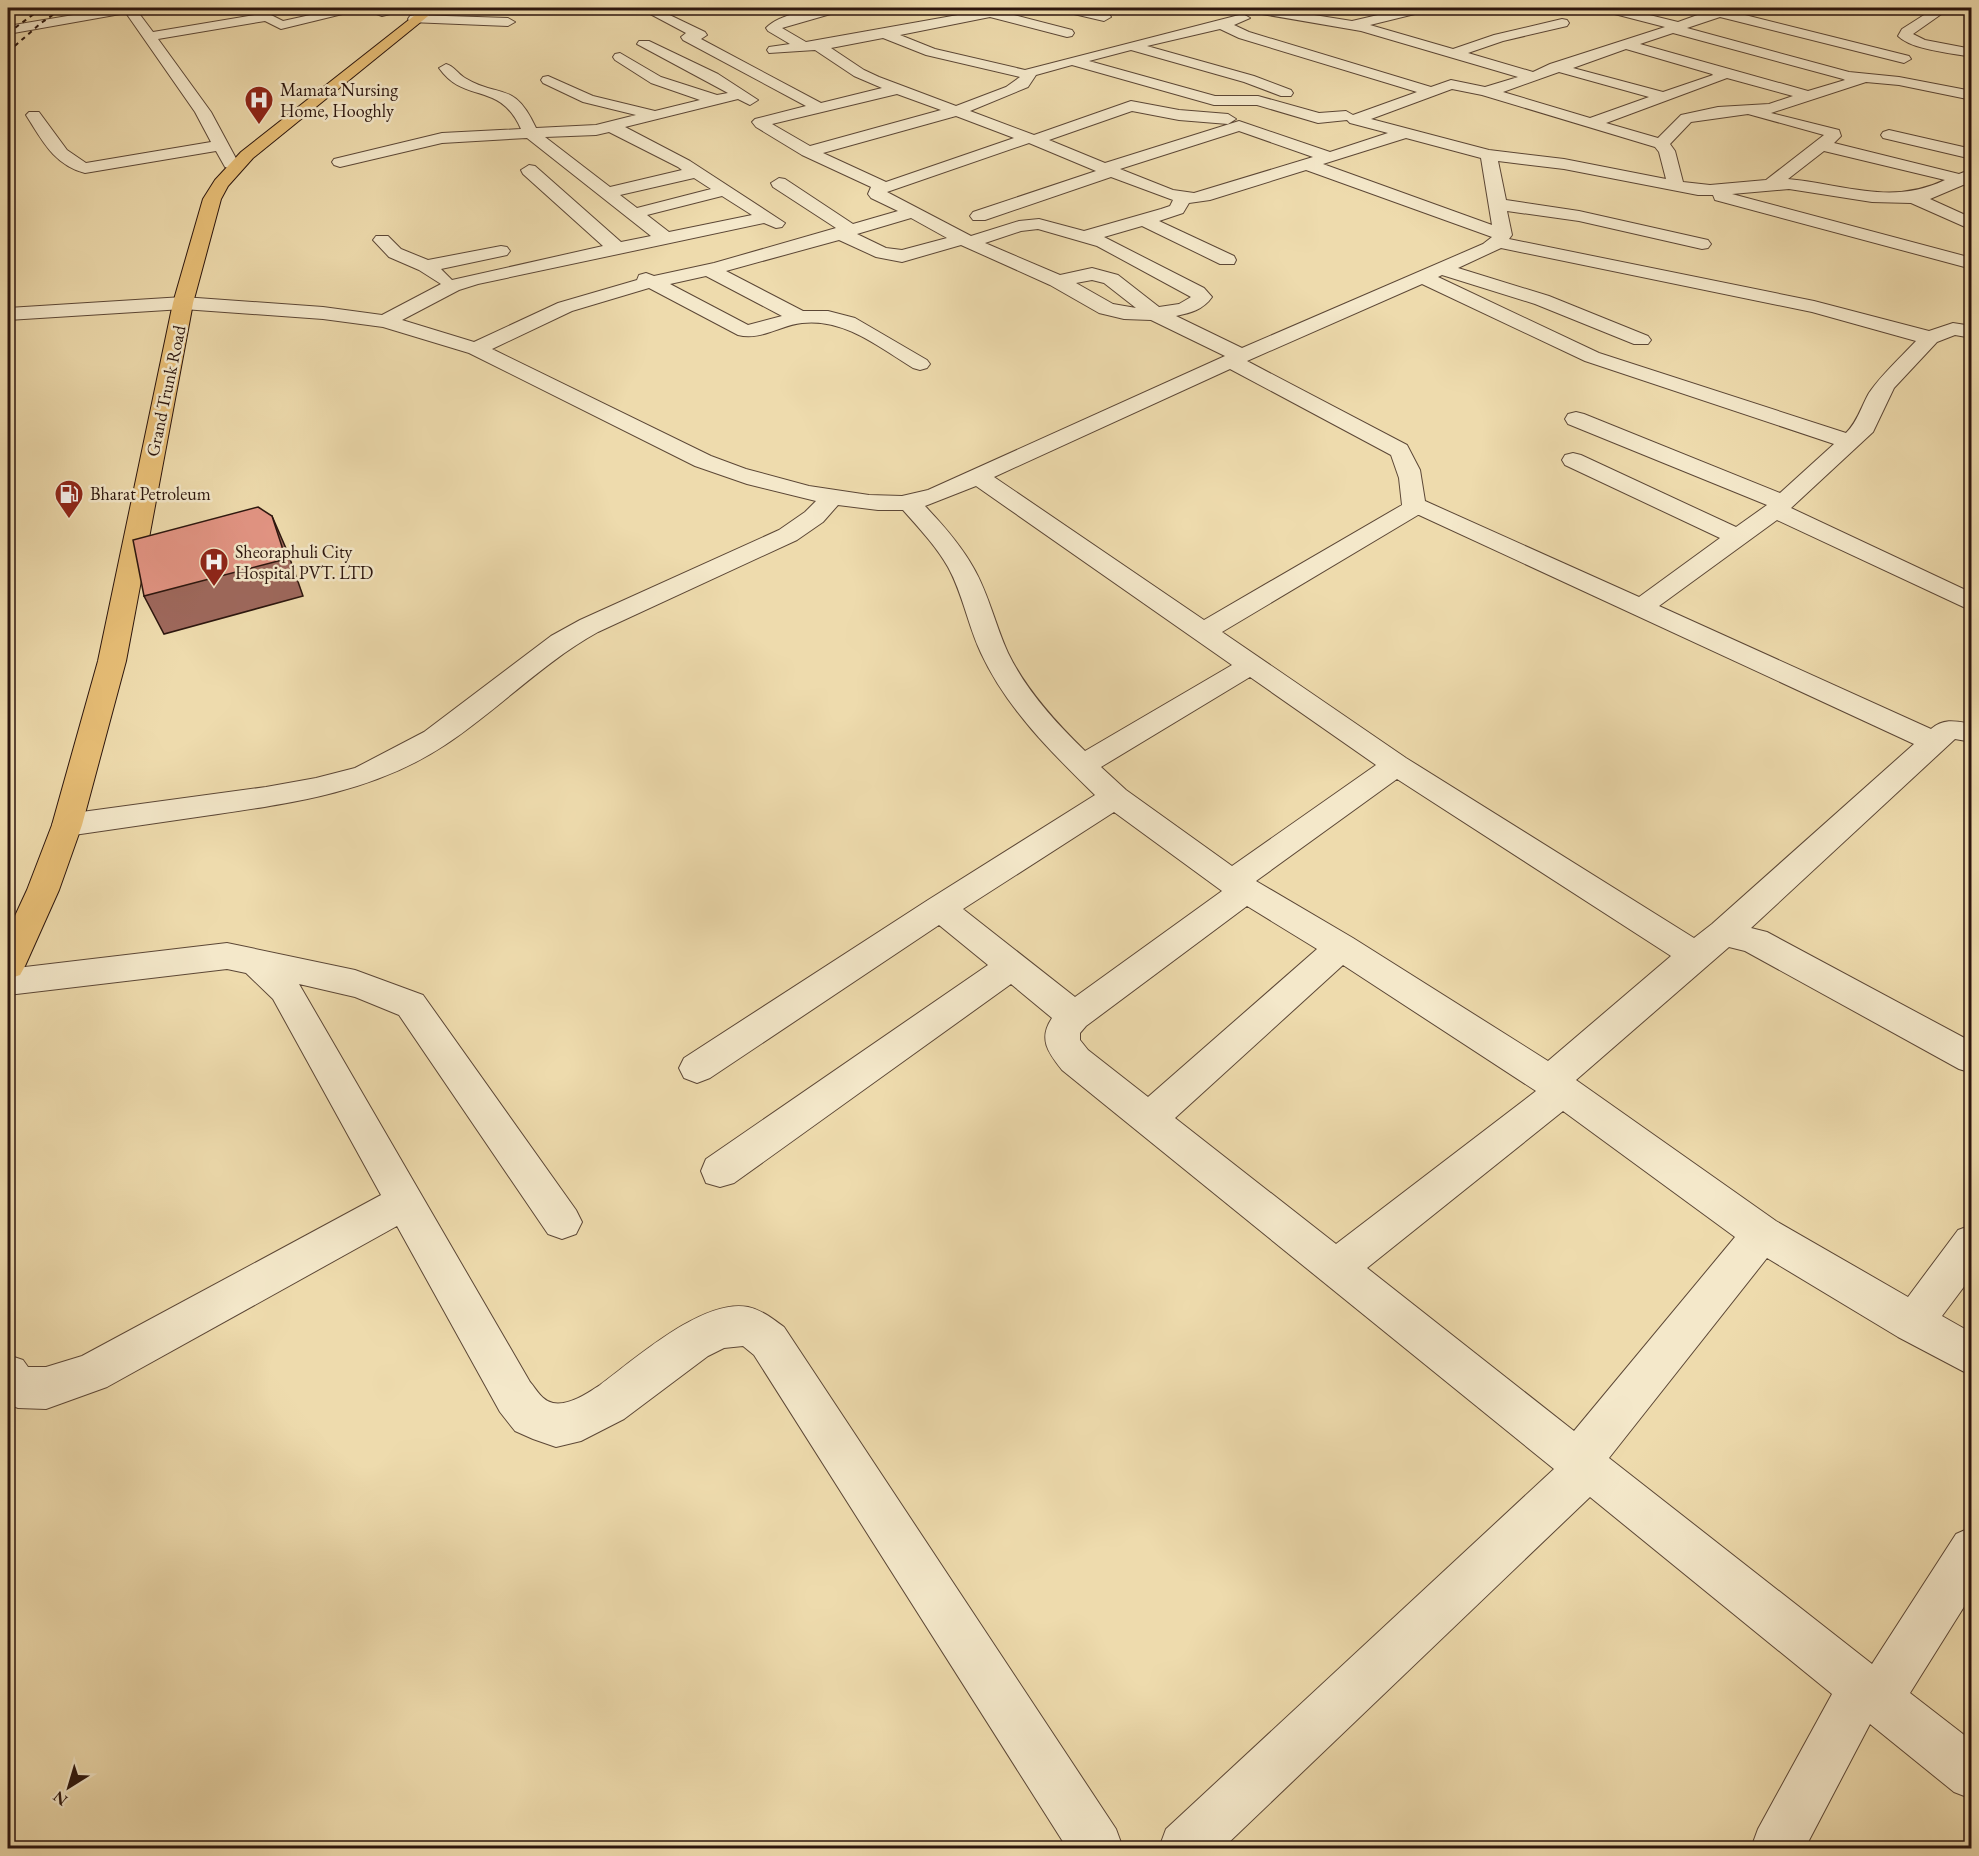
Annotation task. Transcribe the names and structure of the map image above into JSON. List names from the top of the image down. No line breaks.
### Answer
{"streets":{"main road":["Grand Trunk Road"]},"places":{"hospital":["Mamata Nursing Home, Hooghly","Sheoraphuli City Hospital PVT. LTD"],"fuel station":["Bharat Petroleum"]},"north":"bottom left"}
